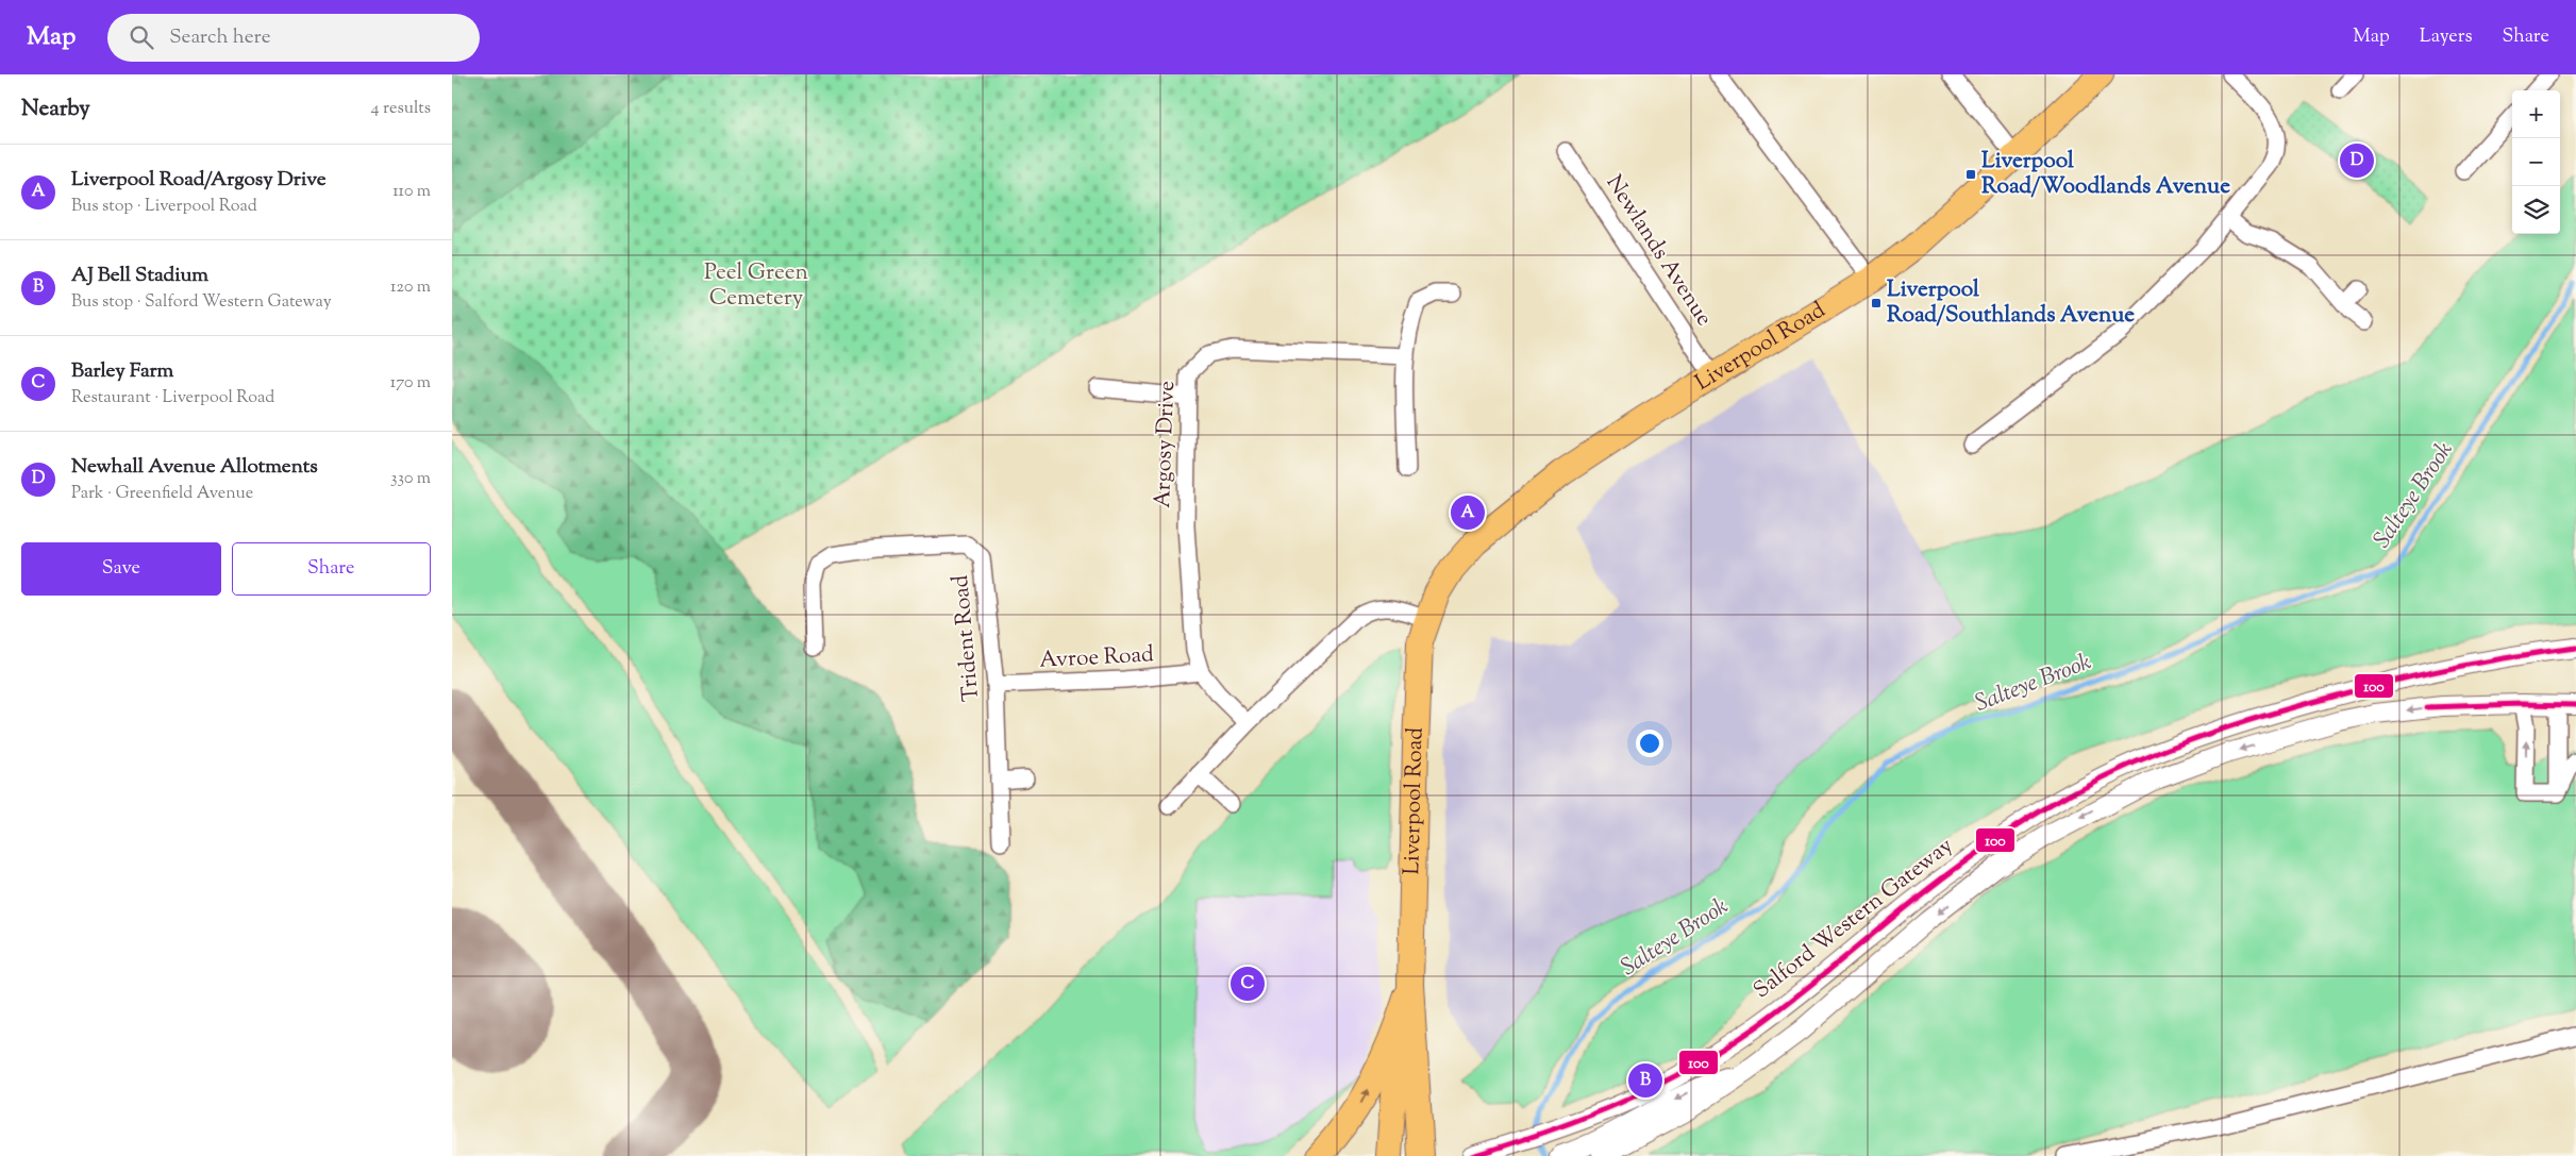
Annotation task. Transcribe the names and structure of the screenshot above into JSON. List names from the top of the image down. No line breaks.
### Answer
{"streets":{"highway":["Liverpool Road"],"street":["Newlands Avenue","Argosy Drive","Trident Road","Avroe Road","Salford Western Gateway"]},"crossings":[["Newlands Avenue","Liverpool Road"],["Argosy Drive","Avroe Road"],["Trident Road","Avroe Road"]],"water":["Salteye Brook"],"parks":["Peel Green Cemetery"],"places":{"transit":["Liverpool Road/Woodlands Avenue","Liverpool Road/Southlands Avenue"]},"lines":["transit line 100"],"page":{"header":"Map","search":"Search here","nav":["Map","Layers","Share"],"heading":["Nearby","4 results"],"map_buttons":["+","−"],"pins":["D","A","C","B"],"list":[{"mark":"A","name":"Liverpool Road/Argosy Drive","note":"Bus stop · Liverpool Road","value":"110 m"},{"mark":"B","name":"AJ Bell Stadium","note":"Bus stop · Salford Western Gateway","value":"120 m"},{"mark":"C","name":"Barley Farm","note":"Restaurant · Liverpool Road","value":"170 m"},{"mark":"D","name":"Newhall Avenue Allotments","note":"Park · Greenfield Avenue","value":"330 m"}],"buttons":["Save","Share"]}}
